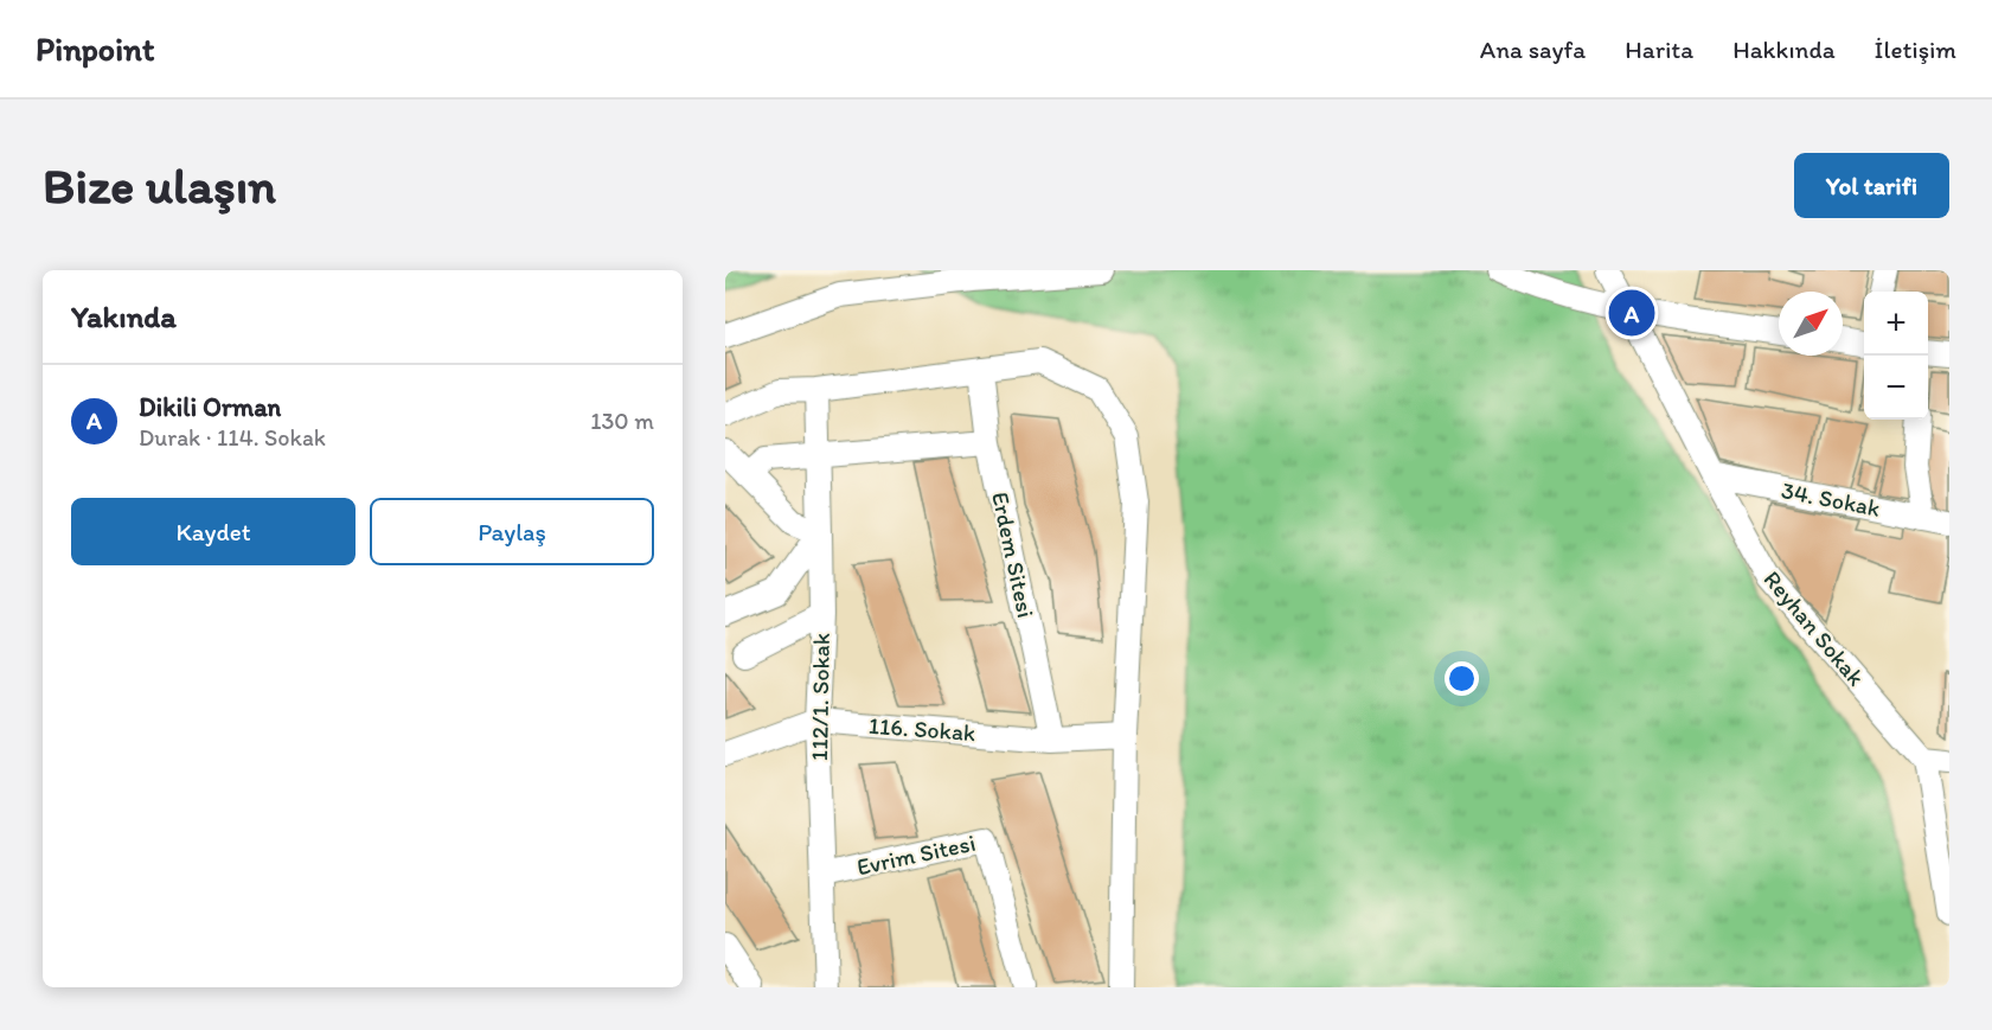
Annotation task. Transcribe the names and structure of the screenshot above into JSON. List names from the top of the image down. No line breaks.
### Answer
{"streets":{"street":["34. Sokak","Erdem Sitesi","Reyhan Sokak","112/1. Sokak","116. Sokak","Evrim Sitesi"]},"crossings":[["34. Sokak","Reyhan Sokak"],["Erdem Sitesi","116. Sokak"],["112/1. Sokak","116. Sokak"],["112/1. Sokak","Evrim Sitesi"]],"north":"top right","page":{"header":"Pinpoint","nav":["Ana sayfa","Harita","Hakkında","İletişim"],"buttons":["Yol tarifi",["Kaydet","Paylaş"]],"title":"Bize ulaşın","heading":"Yakında","pins":"A","map_buttons":["+","−"],"list":[{"mark":"A","name":"Dikili Orman","note":"Durak · 114. Sokak","value":"130 m"}]}}
